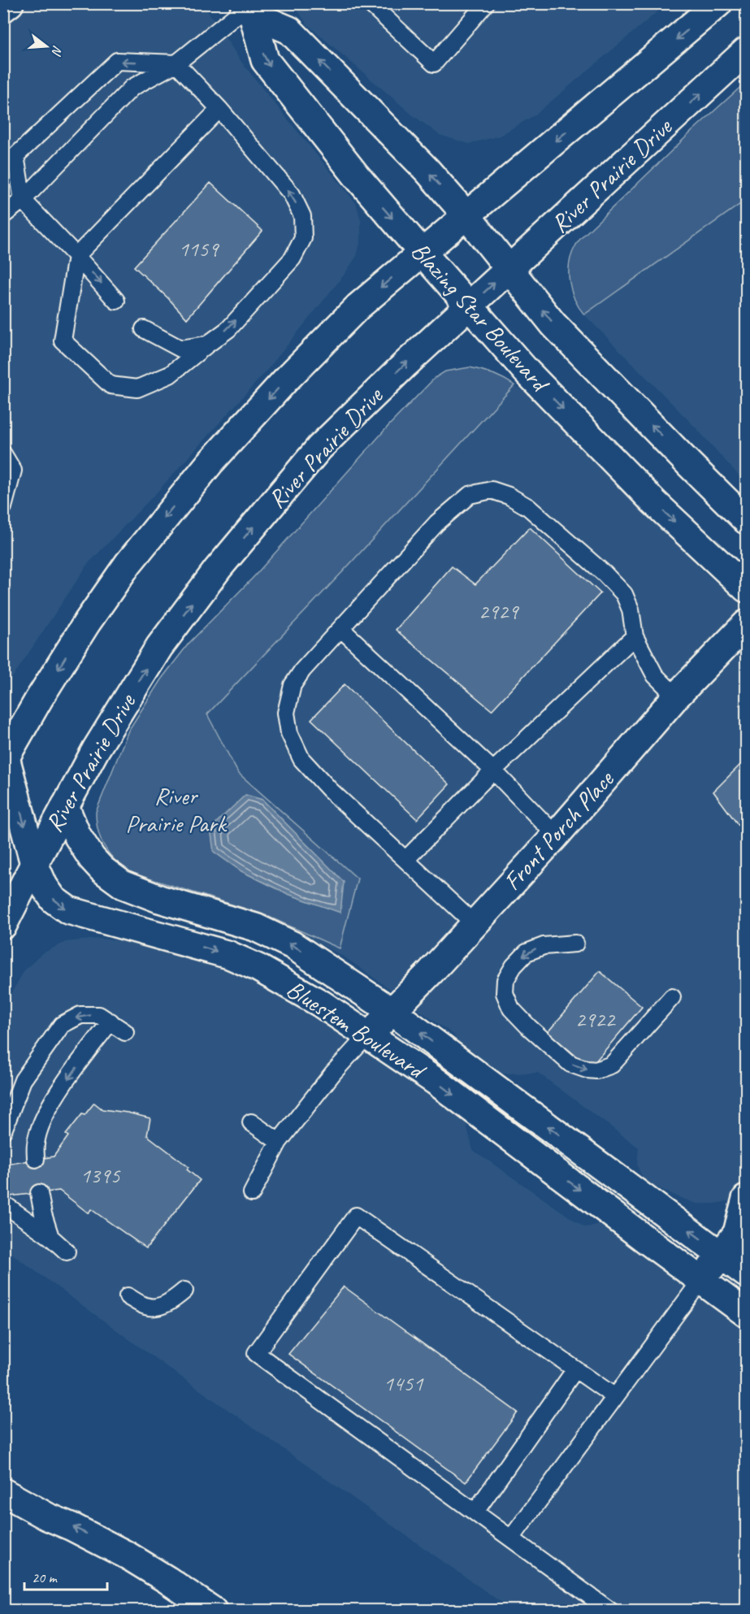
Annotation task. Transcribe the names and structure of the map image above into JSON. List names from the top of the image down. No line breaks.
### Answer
{"streets":{"main road":["River Prairie Drive","Blazing Star Boulevard","Front Porch Place","Bluestem Boulevard"]},"crossings":[["River Prairie Drive","Blazing Star Boulevard"],["River Prairie Drive","Bluestem Boulevard"],["Front Porch Place","Bluestem Boulevard"]],"parks":["River Prairie Park"],"house_numbers":["1159","2929","2922","1395","1451"],"scale_bar":"20 m","north":"right"}
